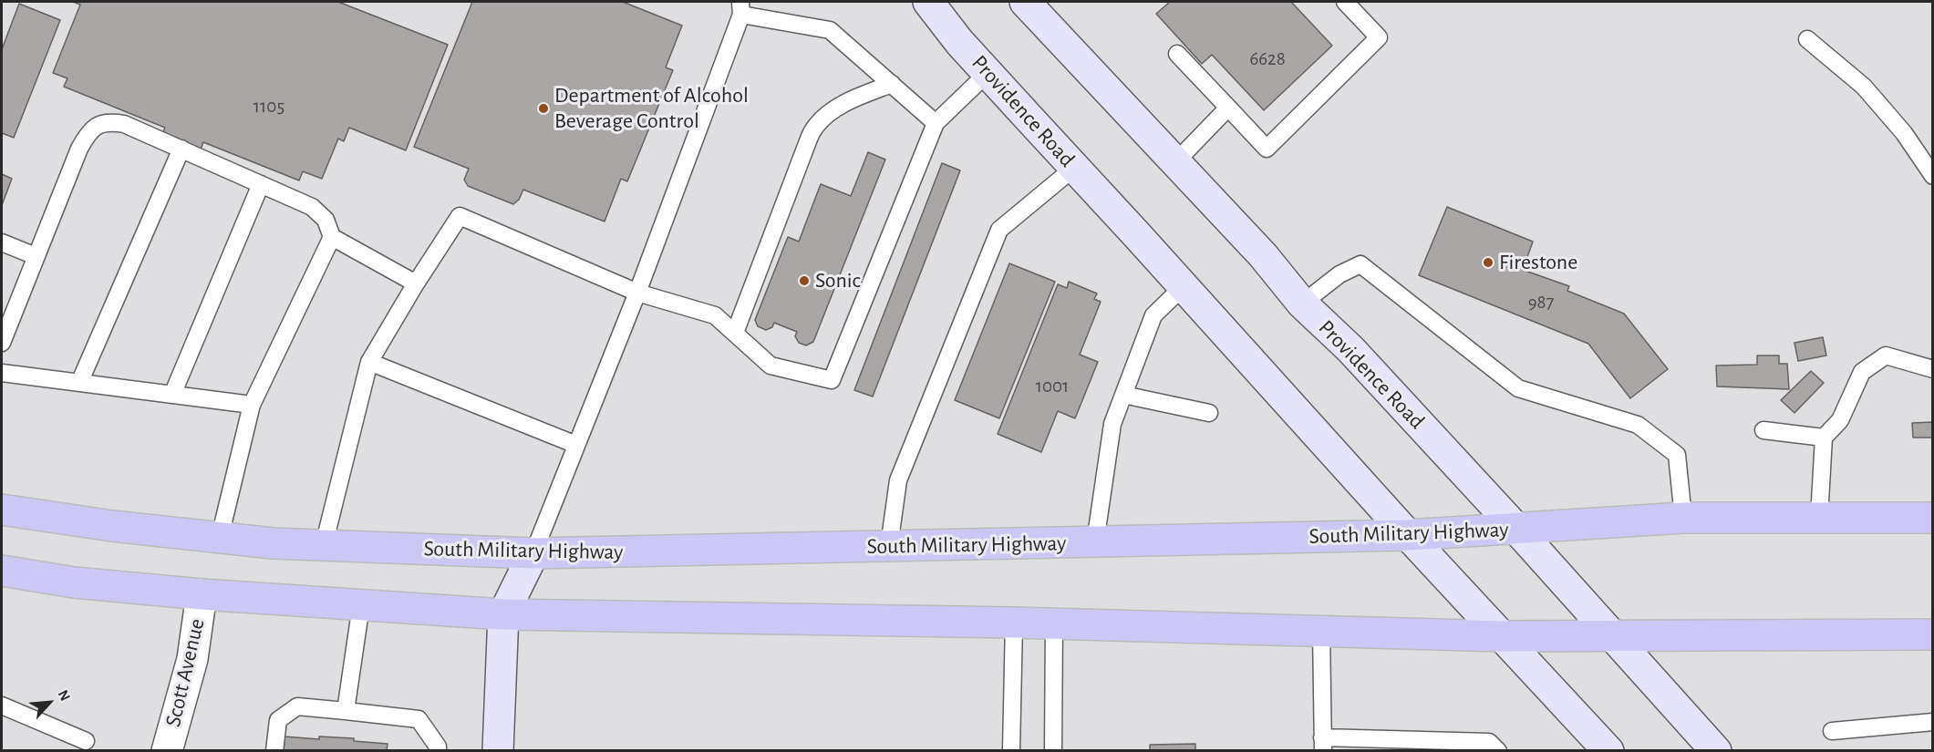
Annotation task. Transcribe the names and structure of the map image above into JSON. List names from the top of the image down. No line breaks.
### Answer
{"streets":{"main road":["Providence Road","South Military Highway"],"street":["Scott Avenue"]},"crossings":[["Providence Road","South Military Highway"]],"places":["Department of Alcohol Beverage Control","Firestone","Sonic"],"house_numbers":["6628","1105","987","1001"],"north":"top right"}
